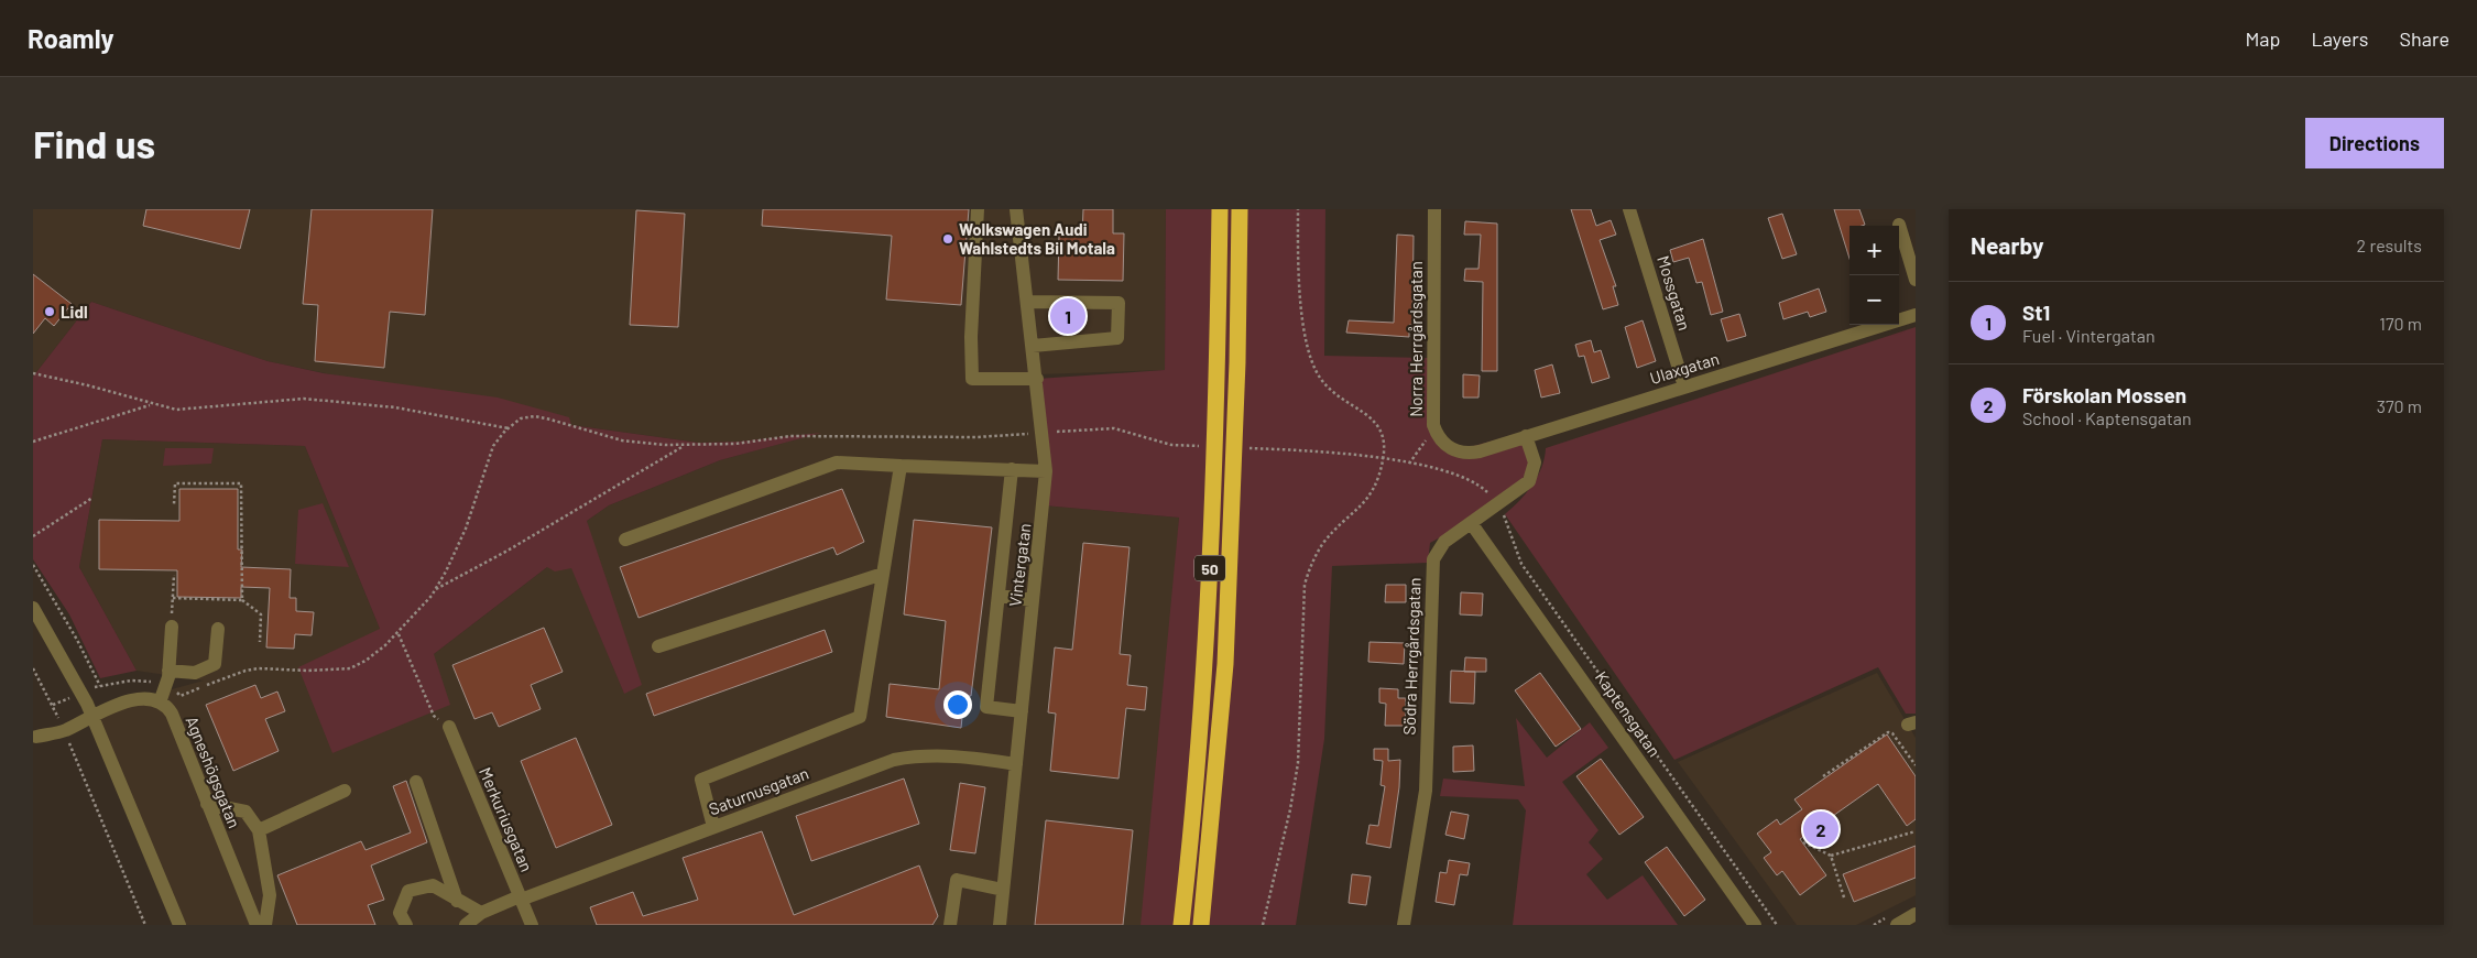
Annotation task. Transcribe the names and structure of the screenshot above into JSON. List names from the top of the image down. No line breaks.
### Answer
{"streets":{"highway":["50"],"street":["Mossgatan","Norra Herrgårdsgatan","Ulaxgatan","Vintergatan","Södra Herrgårdsgatan","Kaptensgatan","Agneshögsgatan","Saturnusgatan","Merkuriusgatan"]},"crossings":[["Mossgatan","Ulaxgatan"],["Norra Herrgårdsgatan","Ulaxgatan"],["Ulaxgatan","Södra Herrgårdsgatan"],["Vintergatan","Saturnusgatan"],["Södra Herrgårdsgatan","Kaptensgatan"],["Saturnusgatan","Merkuriusgatan"]],"places":["Wolkswagen Audi Wahlstedts Bil Motala","Lidl"],"page":{"header":"Roamly","nav":["Map","Layers","Share"],"buttons":"Directions","title":"Find us","heading":["Nearby","2 results"],"map_buttons":["+","−"],"list":[{"mark":"1","name":"St1","note":"Fuel · Vintergatan","value":"170 m"},{"mark":"2","name":"Förskolan Mossen","note":"School · Kaptensgatan","value":"370 m"}],"pins":["1","2"]}}
